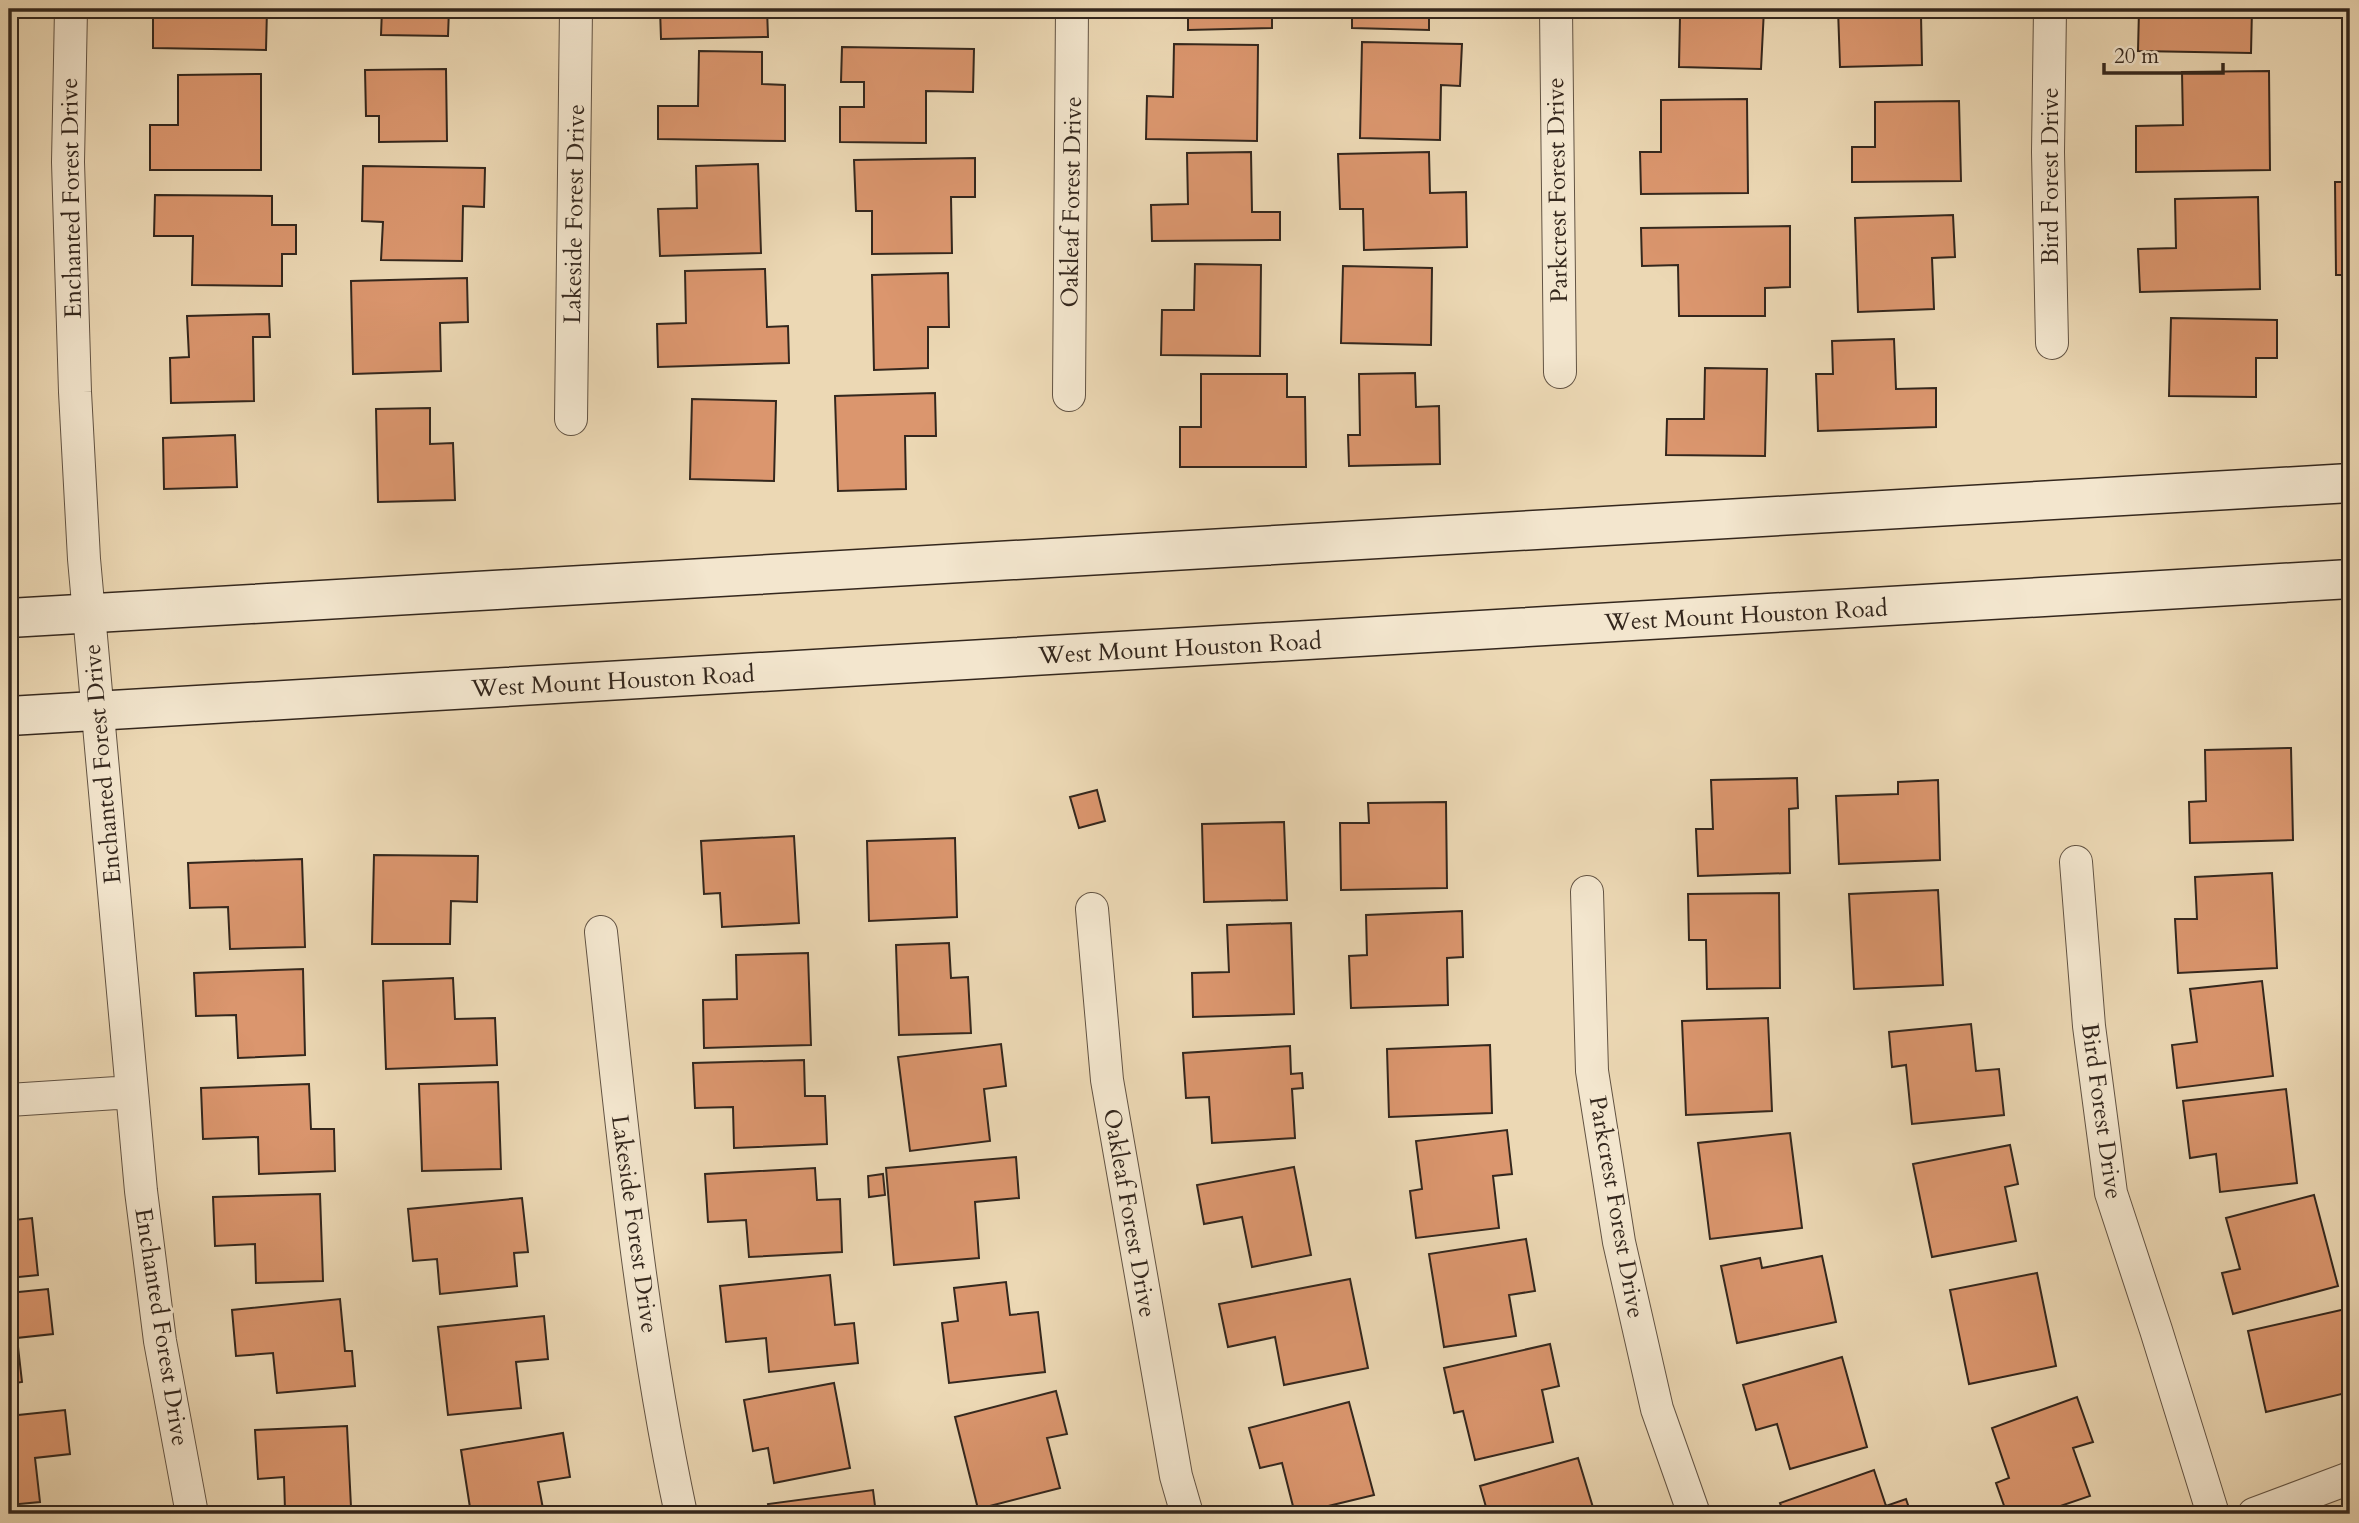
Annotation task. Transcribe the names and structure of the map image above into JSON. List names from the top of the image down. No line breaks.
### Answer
{"streets":{"main road":["West Mount Houston Road"],"street":["Bird Forest Drive","Parkcrest Forest Drive","Enchanted Forest Drive","Oakleaf Forest Drive","Lakeside Forest Drive"]},"crossings":[["Enchanted Forest Drive","West Mount Houston Road"]],"scale_bar":"20 m"}
